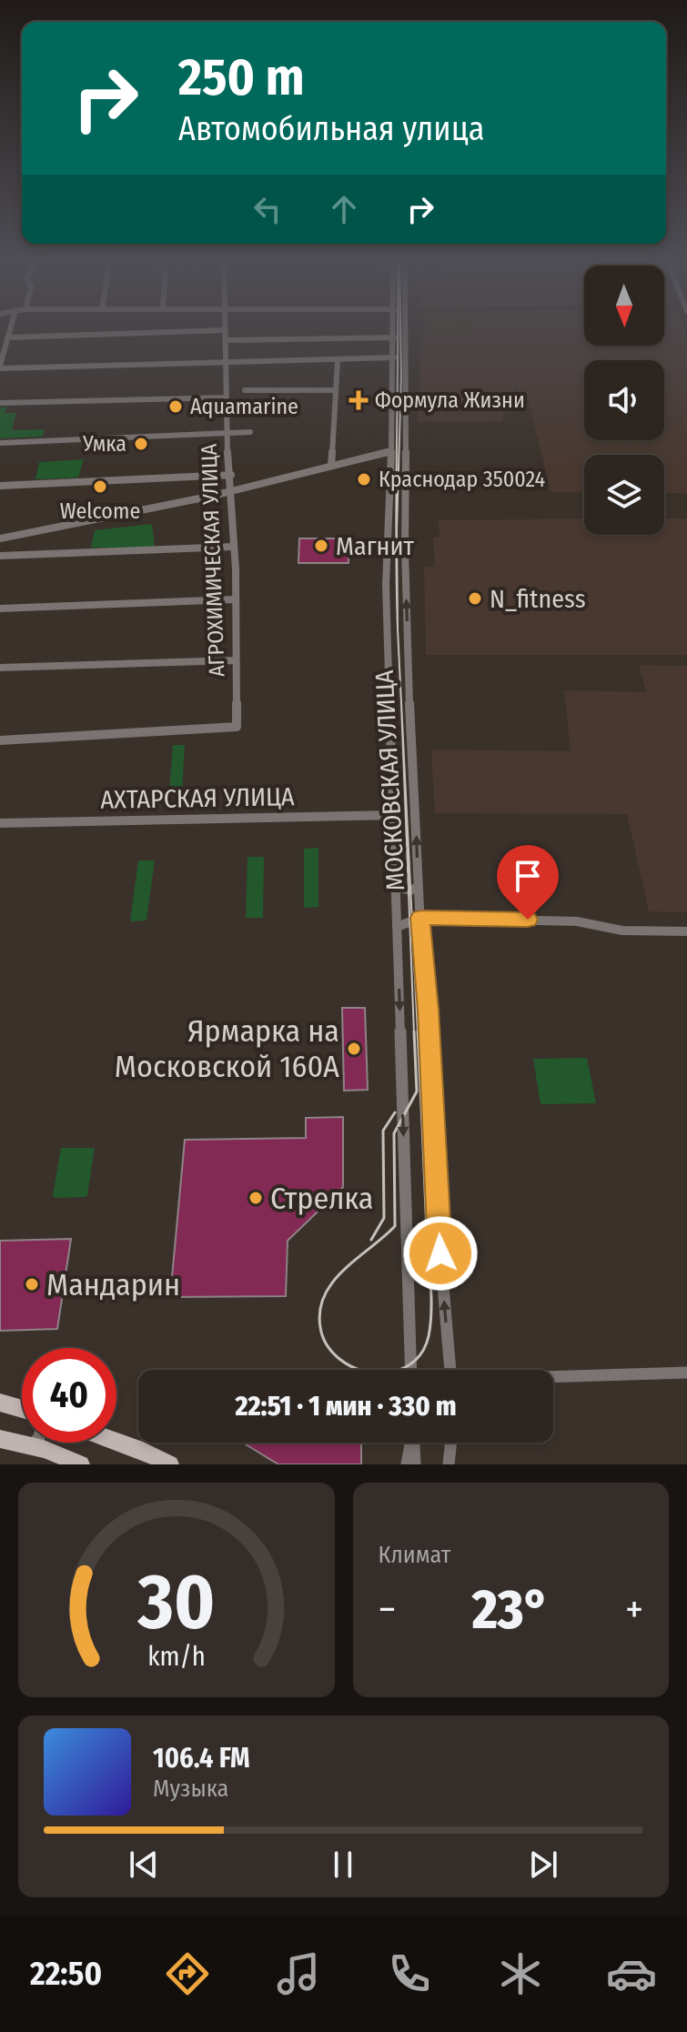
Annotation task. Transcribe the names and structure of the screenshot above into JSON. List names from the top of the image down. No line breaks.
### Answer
{"streets":{"street":["АГРОХИМИЧЕСКАЯ УЛИЦА","МОСКОВСКАЯ УЛИЦА","АХТАРСКАЯ УЛИЦА"]},"crossings":[["МОСКОВСКАЯ УЛИЦА","АХТАРСКАЯ УЛИЦА"]],"places":{"health":["Формула Жизни"],"other":["Aquamarine","Умка","Краснодар 350024","Welcome","Магнит","N_fitness","Ярмарка на Московской 160А","Стрелка","Мандарин"]},"north":"bottom","page":{"turn":["250 m","Автомобильная улица"],"limit":"40","trip":"22:51 · 1 мин · 330 m","tile":"Климат","heat":["−","23°","+"],"song":["106.4 FM","Музыка"],"tabs":"22:50","gauge":["30","km/h"]}}
